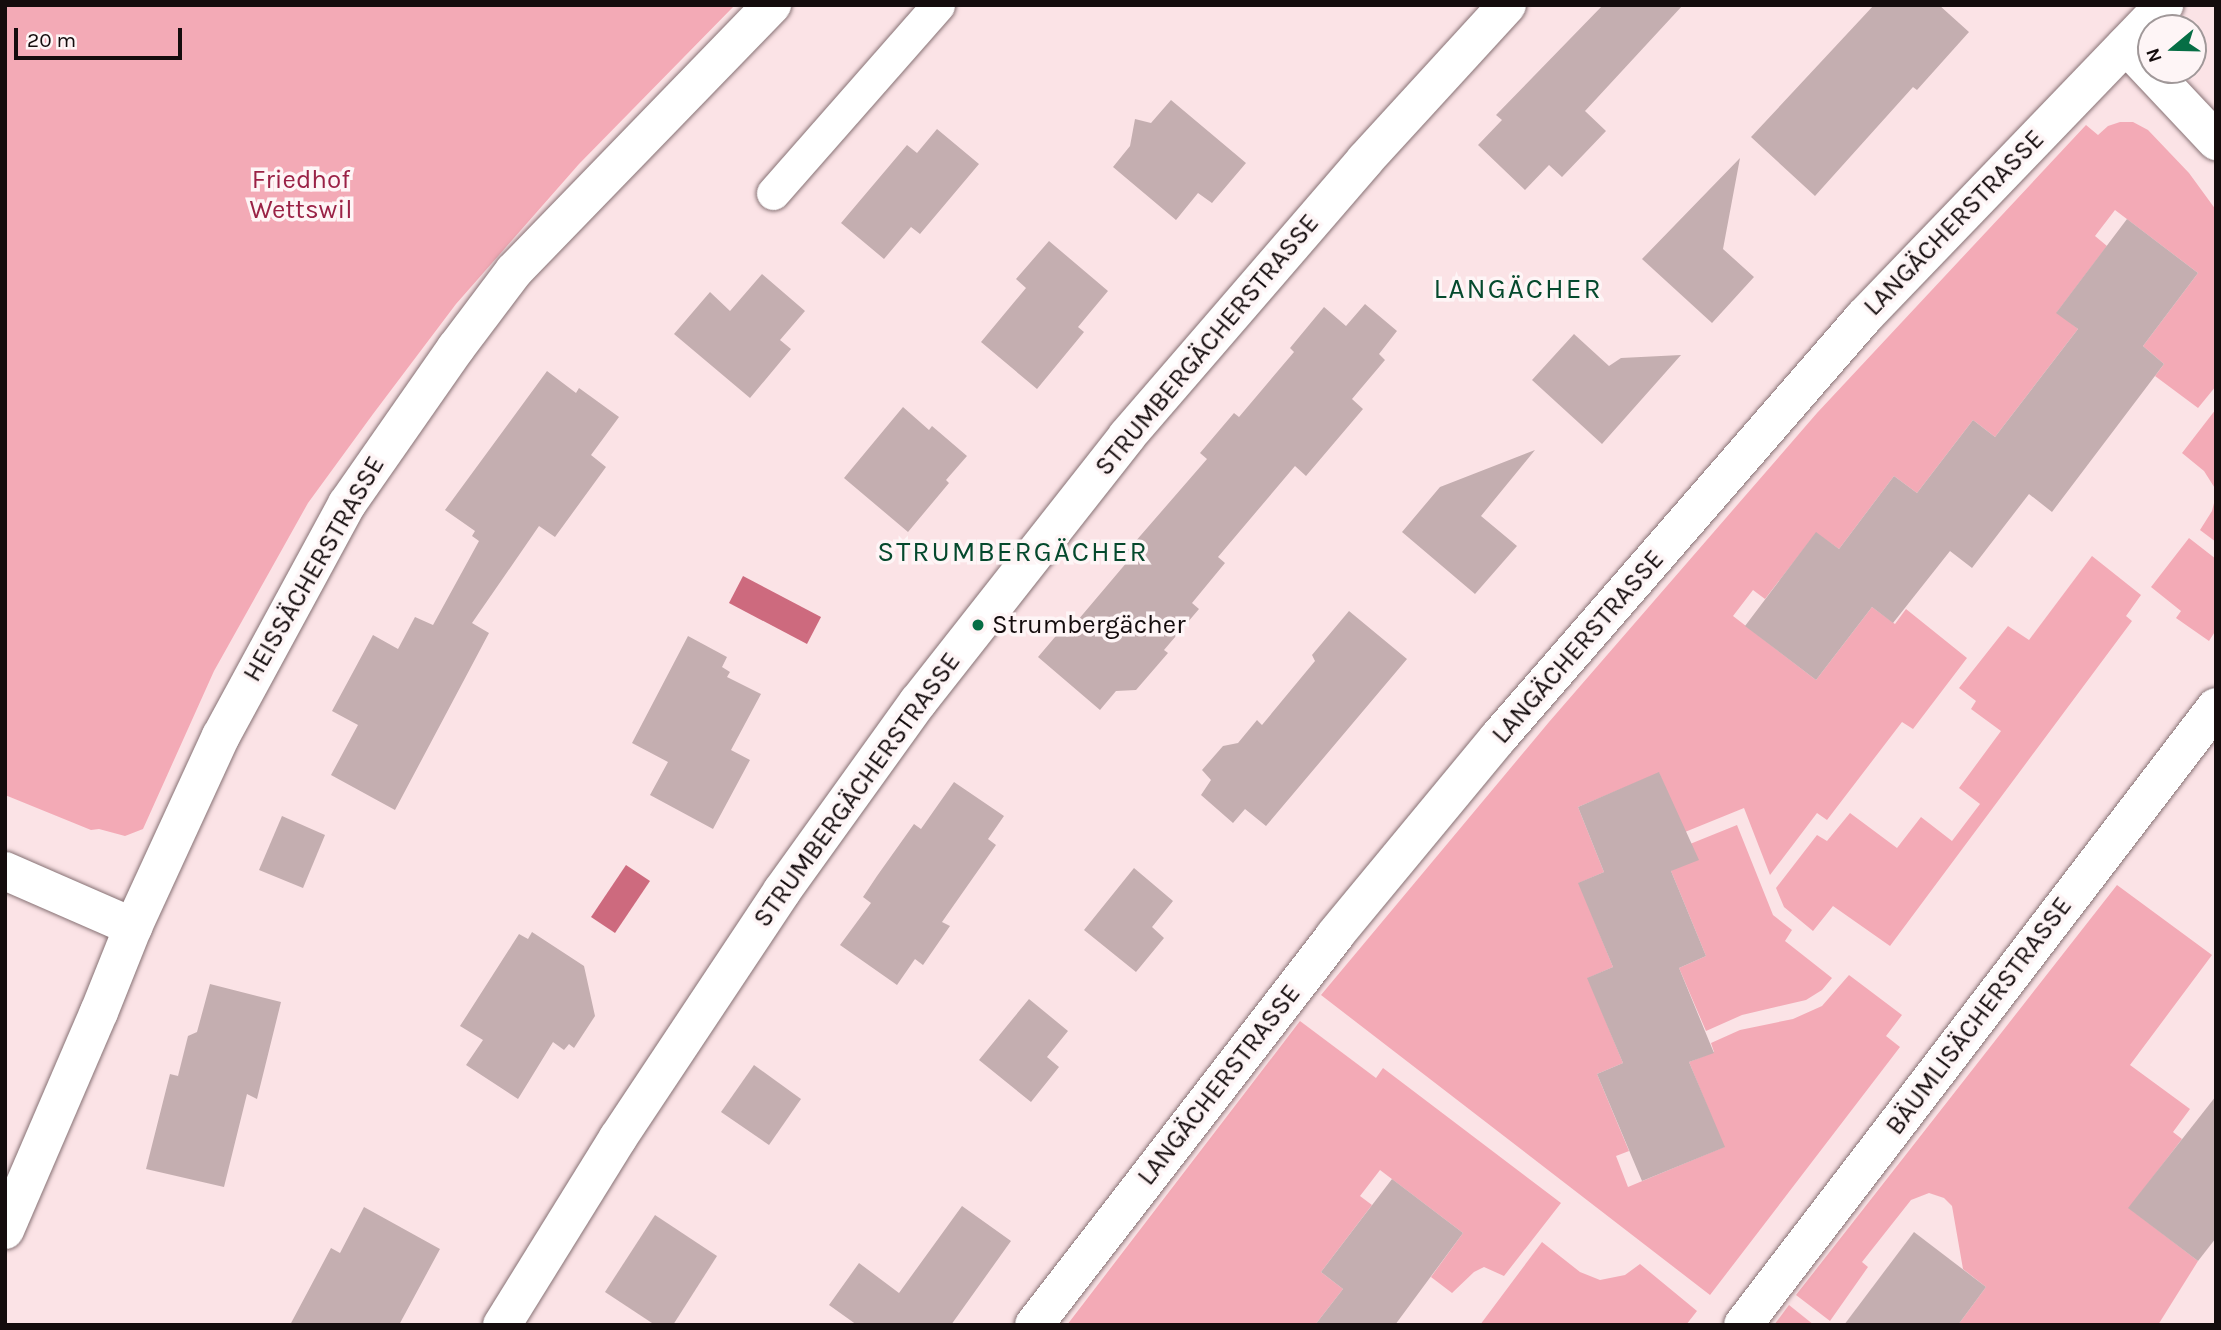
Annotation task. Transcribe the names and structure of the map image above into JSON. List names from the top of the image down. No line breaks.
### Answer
{"streets":{"street":["LANGÄCHERSTRASSE","STRUMBERGÄCHERSTRASSE","HEISSÄCHERSTRASSE","BÄUMLISÄCHERSTRASSE"]},"districts":["LANGÄCHER","STRUMBERGÄCHER"],"parks":["Friedhof Wettswil"],"places":["Strumbergächer"],"scale_bar":"20 m","north":"left"}
